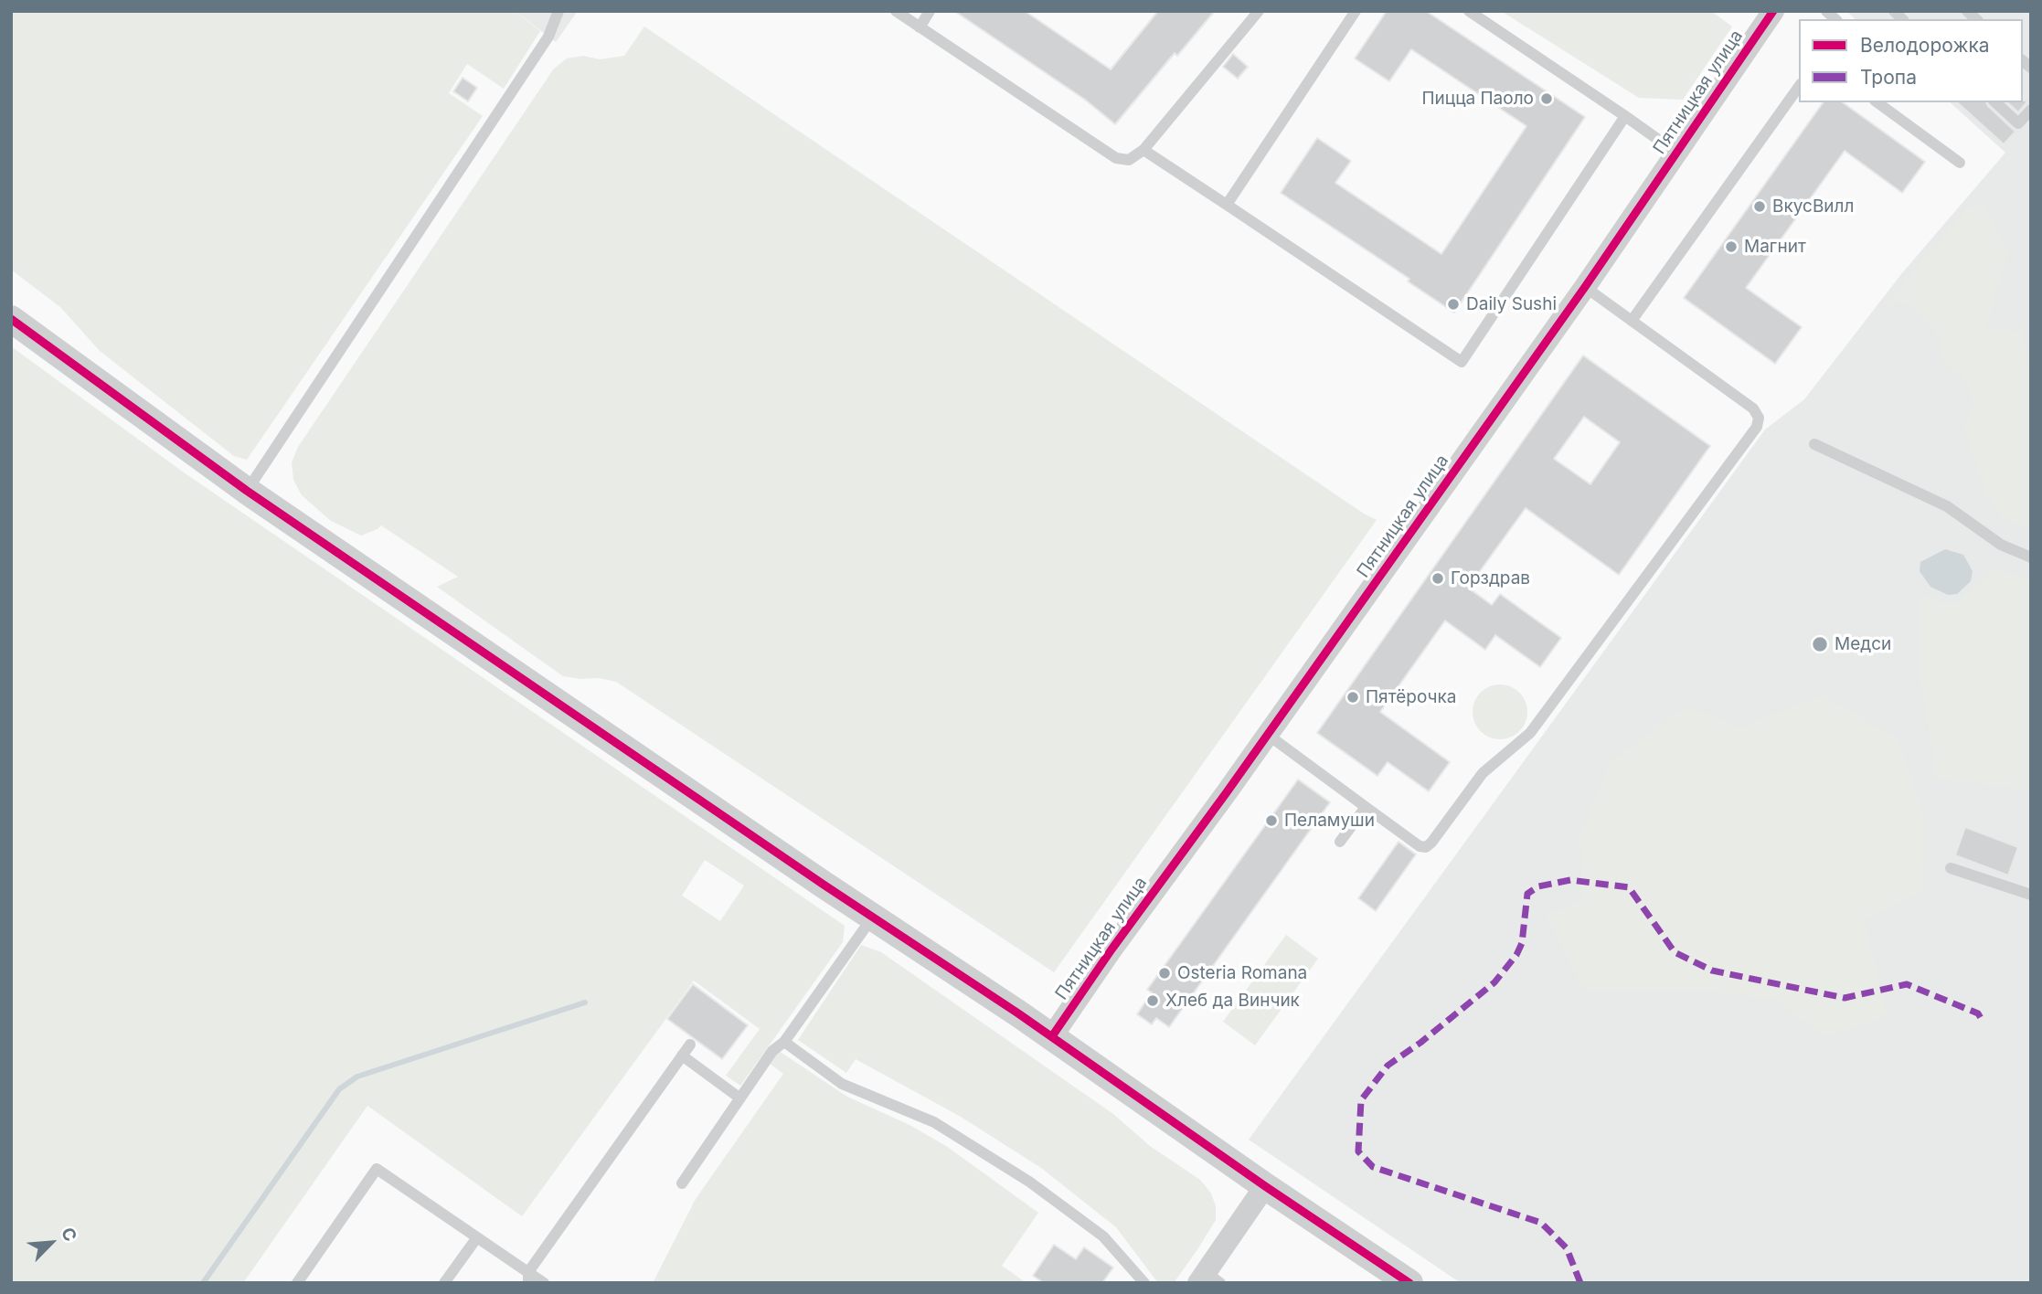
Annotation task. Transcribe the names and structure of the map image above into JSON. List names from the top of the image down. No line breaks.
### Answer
{"streets":{"street":["Пятницкая улица"]},"places":["Пицца Паоло","ВкусВилл","Магнит","Daily Sushi","Горздрав","Медси","Пятёрочка","Пеламуши","Osteria Romana","Хлеб да Винчик"],"legend":["Велодорожка","Тропа"],"north":"top right"}
